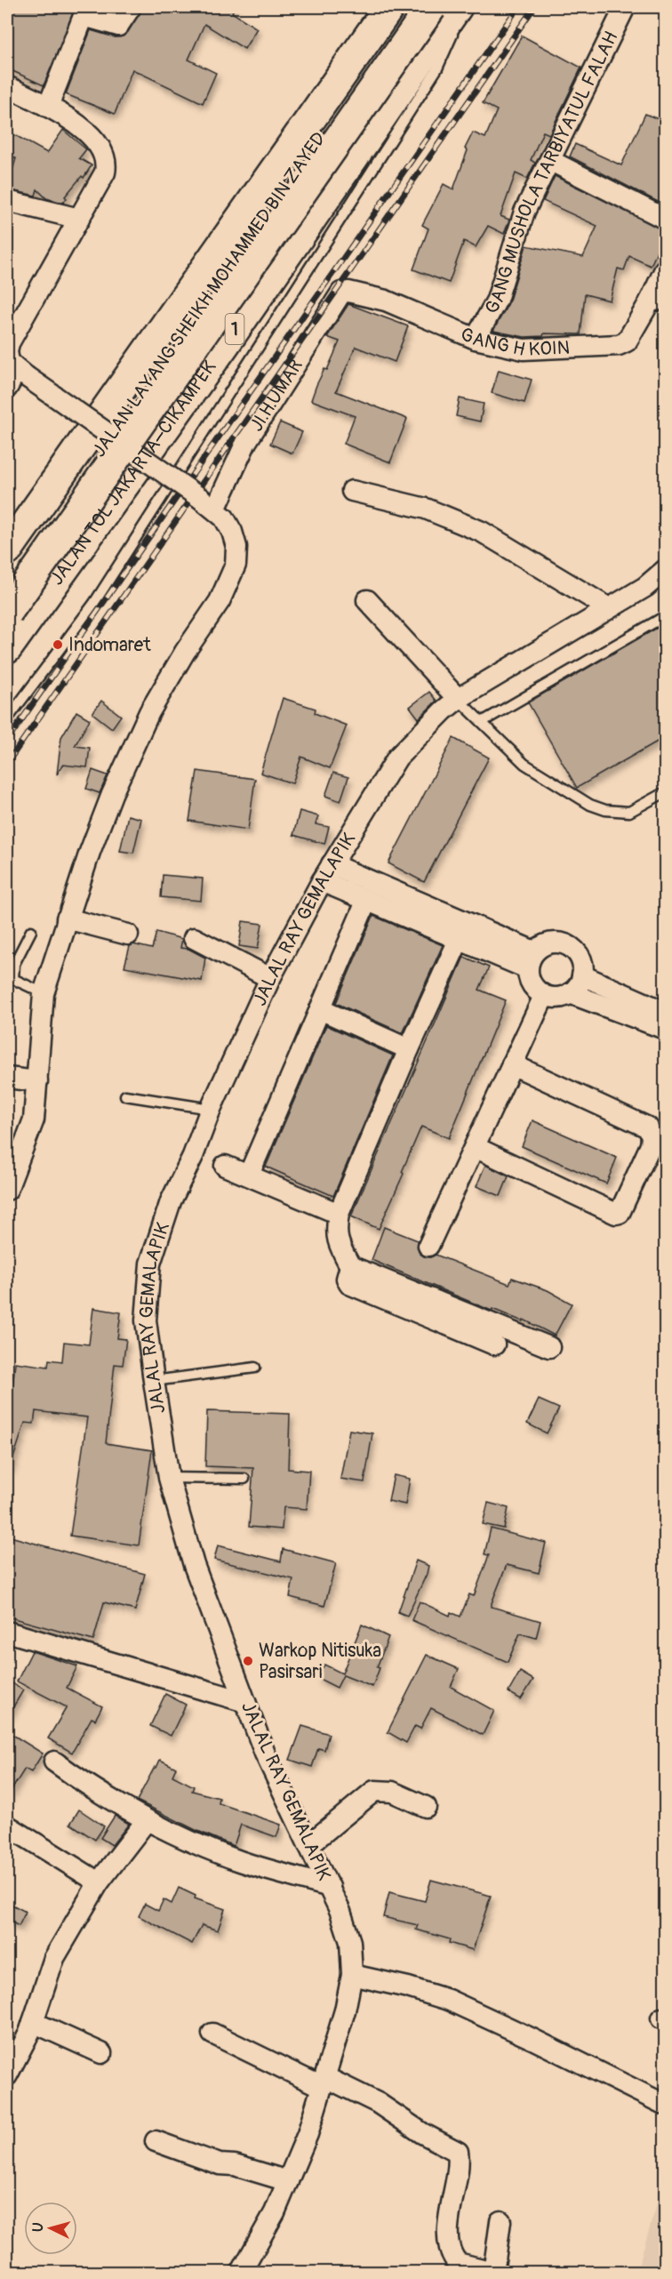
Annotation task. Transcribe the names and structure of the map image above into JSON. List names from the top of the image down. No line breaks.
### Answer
{"streets":{"highway":["JALAN LAYANG SHEIKH MOHAMMED BIN ZAYED","1","JALAN TOL JAKARTA–CIKAMPEK"],"street":["GANG MUSHOLA TARBIYATUL FALAH","GANG H KOIN","JI.H.UMAR","JALAL RAY GEMALAPIK"]},"crossings":[["GANG MUSHOLA TARBIYATUL FALAH","GANG H KOIN"],["GANG H KOIN","JI.H.UMAR"]],"places":["Indomaret","Warkop Nitisuka Pasirsari"],"north":"left"}
